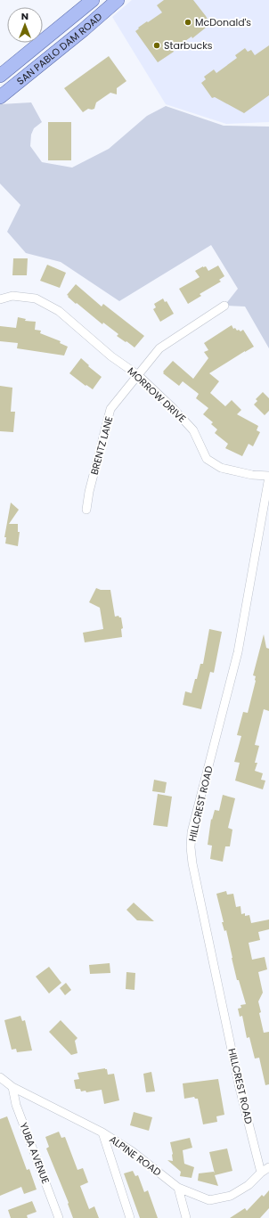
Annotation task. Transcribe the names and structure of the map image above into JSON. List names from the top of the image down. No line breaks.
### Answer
{"streets":{"main road":["SAN PABLO DAM ROAD"],"street":["MORROW DRIVE","BRENTZ LANE","HILLCREST ROAD","YUBA AVENUE","ALPINE ROAD"]},"crossings":[["MORROW DRIVE","BRENTZ LANE"],["MORROW DRIVE","HILLCREST ROAD"],["HILLCREST ROAD","ALPINE ROAD"],["YUBA AVENUE","ALPINE ROAD"]],"places":["McDonald's","Starbucks"],"north":"top"}
